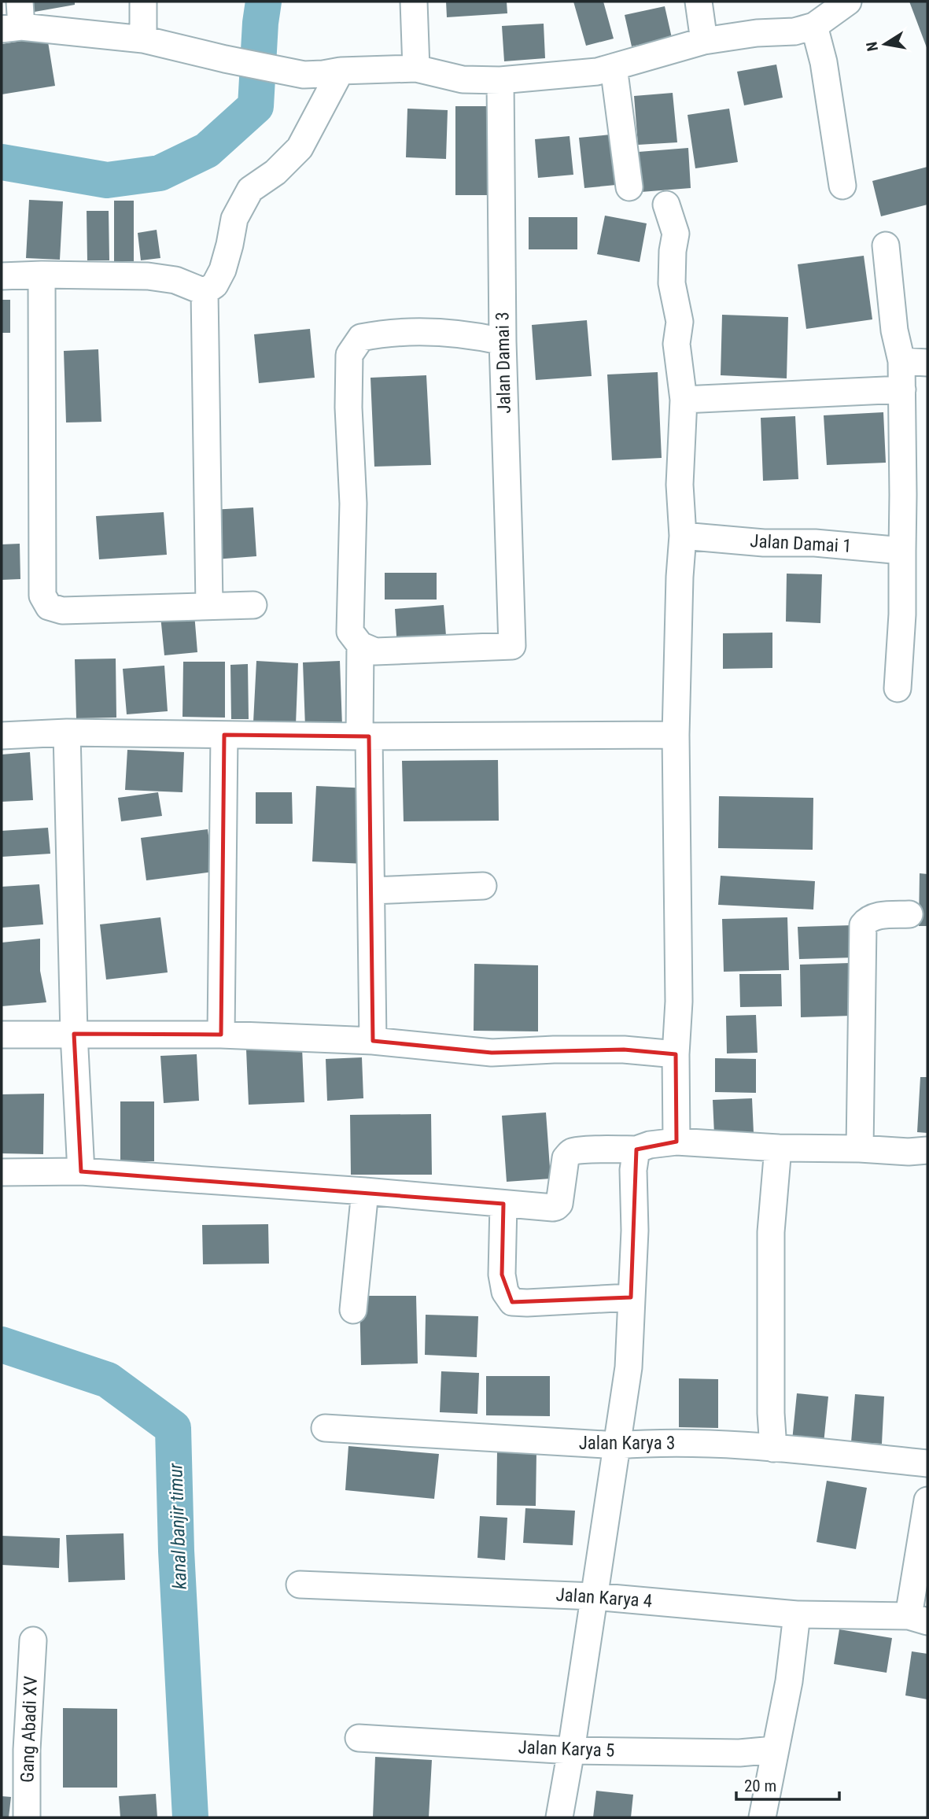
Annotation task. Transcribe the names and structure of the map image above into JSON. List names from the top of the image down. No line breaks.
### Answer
{"streets":{"street":["Jalan Damai 3","Jalan Damai 1","Jalan Karya 3","Jalan Karya 4","Gang Abadi XV","Jalan Karya 5"]},"water":["kanal banjir timur"],"scale_bar":"20 m","north":"left"}
